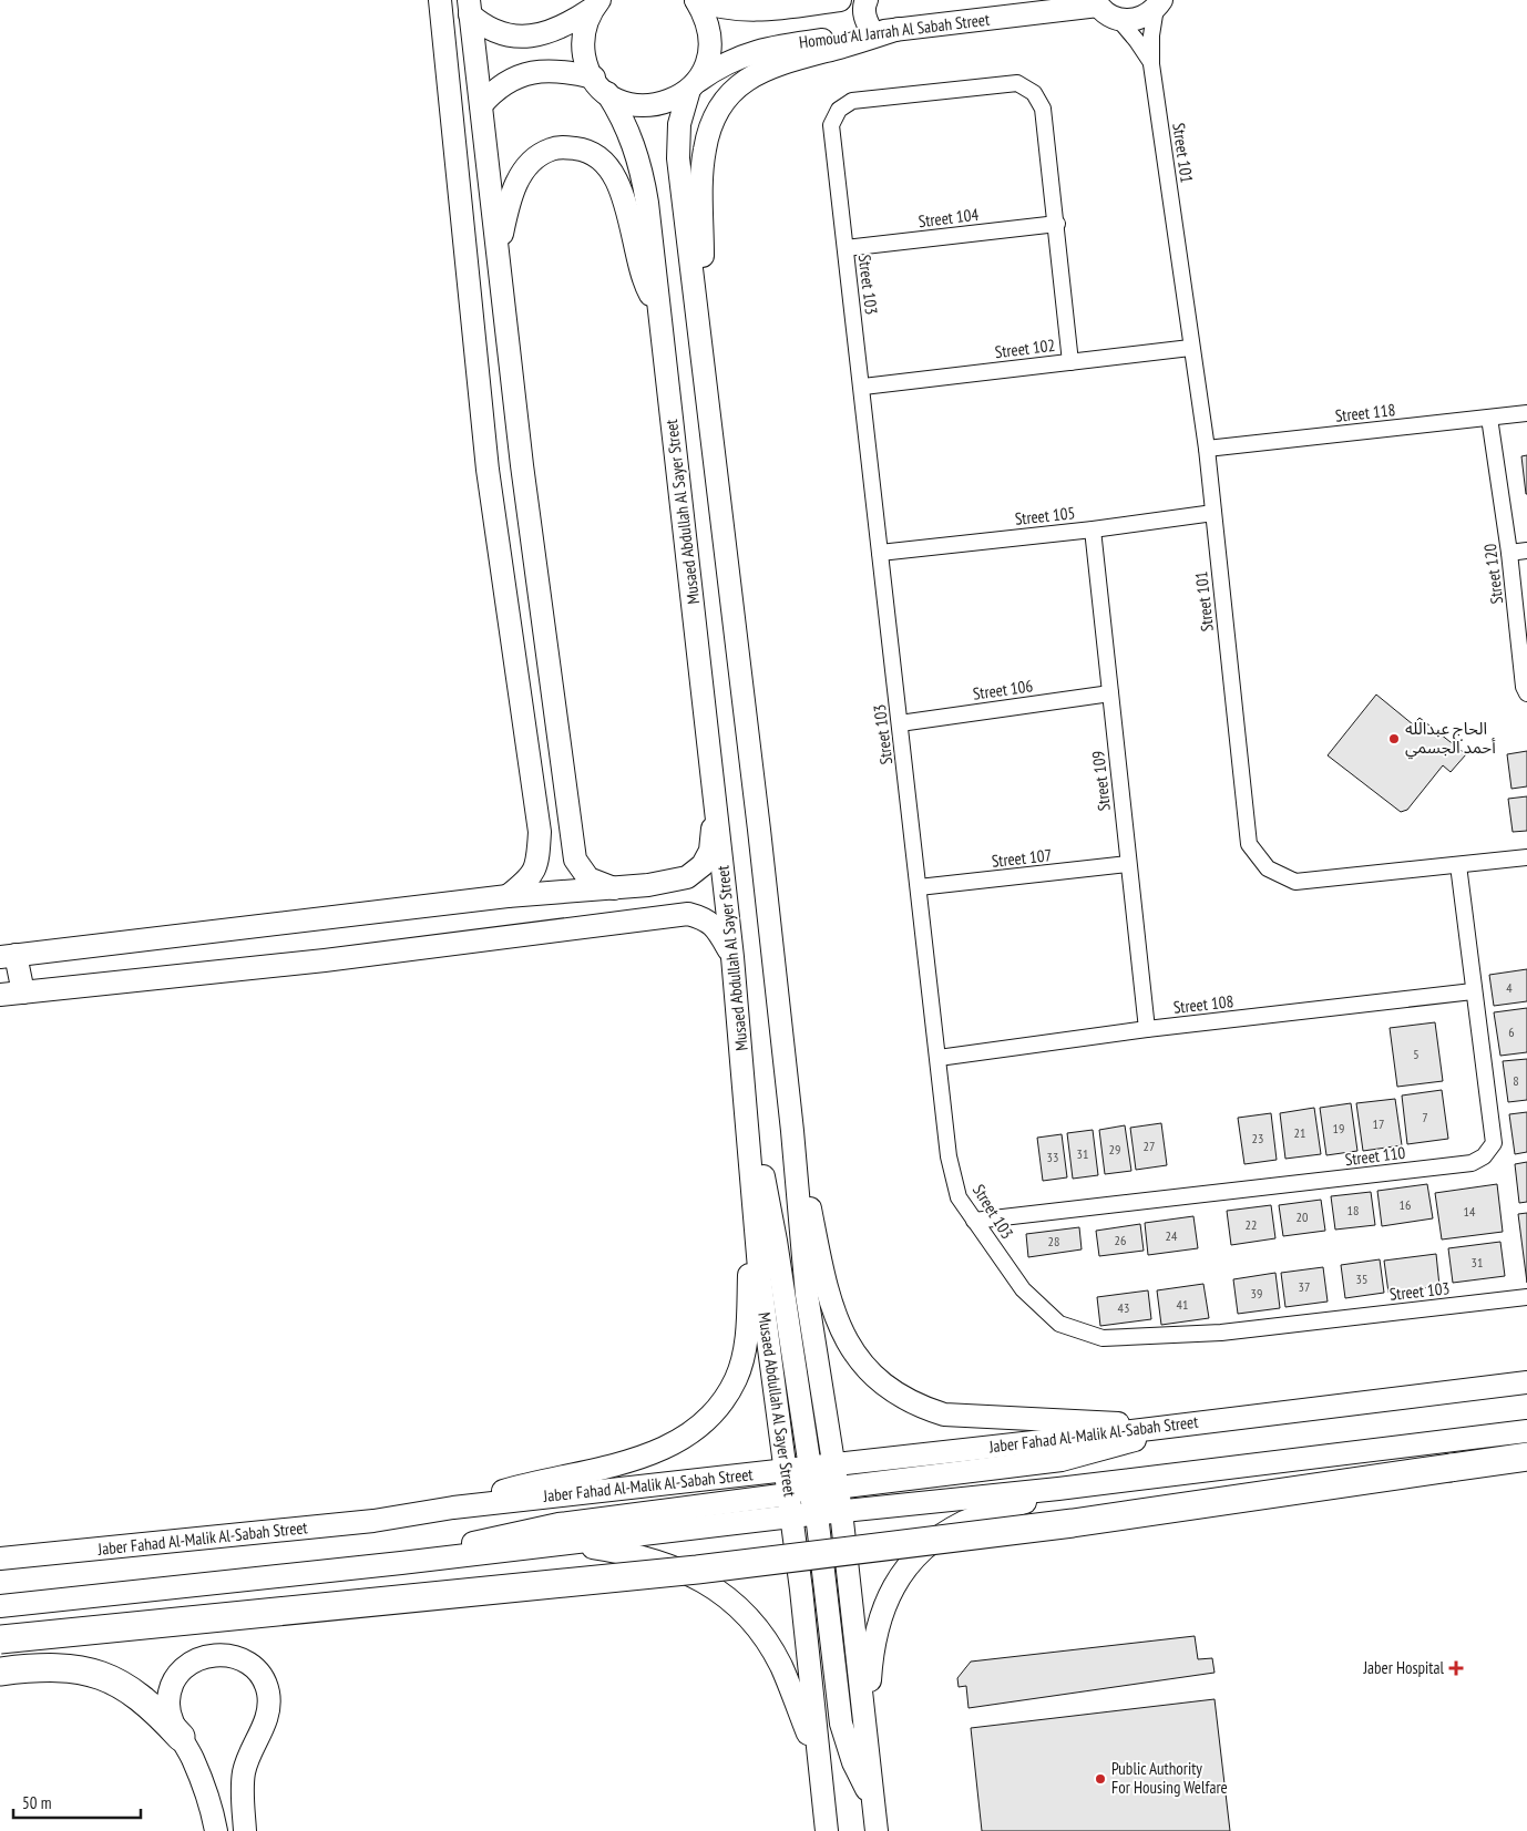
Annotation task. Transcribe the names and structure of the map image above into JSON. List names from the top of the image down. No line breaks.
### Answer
{"streets":{"street":["Homoud Al Jarrah Al Sabah Street","Street 101","Street 104","Street 103","Street 102","Street 118","Musaed Abdullah Al Sayer Street","Street 105","Street 120","Street 106","Street 109","Street 107","Street 108","Street 110","Jaber Fahad Al-Malik Al-Sabah Street"]},"crossings":[["Homoud Al Jarrah Al Sabah Street","Musaed Abdullah Al Sayer Street"],["Street 101","Street 102"],["Street 101","Street 118"],["Street 101","Street 105"],["Street 101","Street 110"],["Street 104","Street 103"],["Street 103","Street 102"],["Street 103","Street 105"],["Street 103","Street 106"],["Street 103","Street 107"],["Street 103","Street 108"],["Street 103","Street 110"],["Street 118","Street 120"],["Musaed Abdullah Al Sayer Street","Jaber Fahad Al-Malik Al-Sabah Street"],["Street 105","Street 109"],["Street 106","Street 109"],["Street 109","Street 107"],["Street 109","Street 108"],["Street 108","Street 110"]],"places":{"other":["الحاج عبدالله أحمد الجسمي","Public Authority For Housing Welfare"],"health":["Jaber Hospital"]},"house_numbers":["4","6","5","8","7","17","19","21","23","27","29","31","33","16","18","14","20","22","24","26","28","31","35","37","39","41","43"],"scale_bar":"50 m"}
